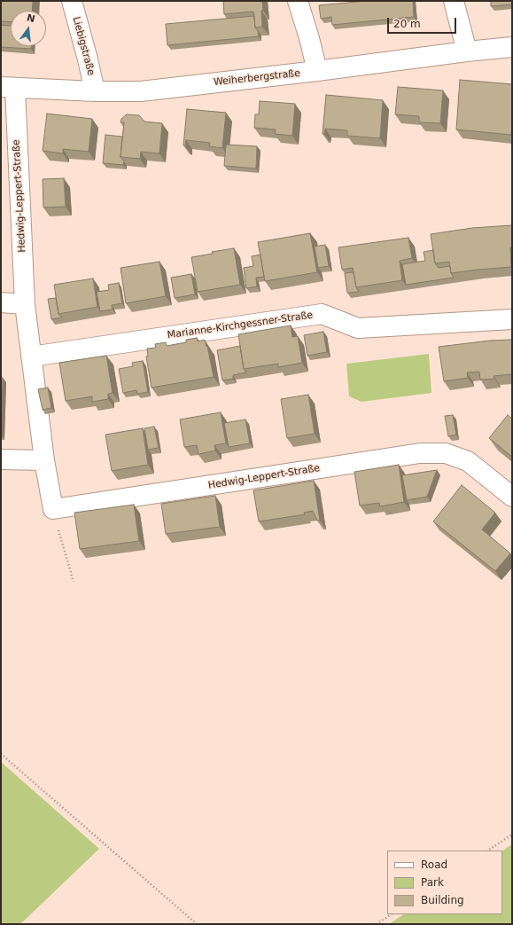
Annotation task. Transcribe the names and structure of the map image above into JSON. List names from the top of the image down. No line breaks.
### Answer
{"streets":{"street":["Liebigstraße","Weiherbergstraße","Hedwig-Leppert-Straße","Marianne-Kirchgessner-Straße"]},"crossings":[["Liebigstraße","Weiherbergstraße"],["Weiherbergstraße","Hedwig-Leppert-Straße"],["Hedwig-Leppert-Straße","Marianne-Kirchgessner-Straße"]],"legend":["Road","Park","Building"],"scale_bar":"20 m","north":"top"}
